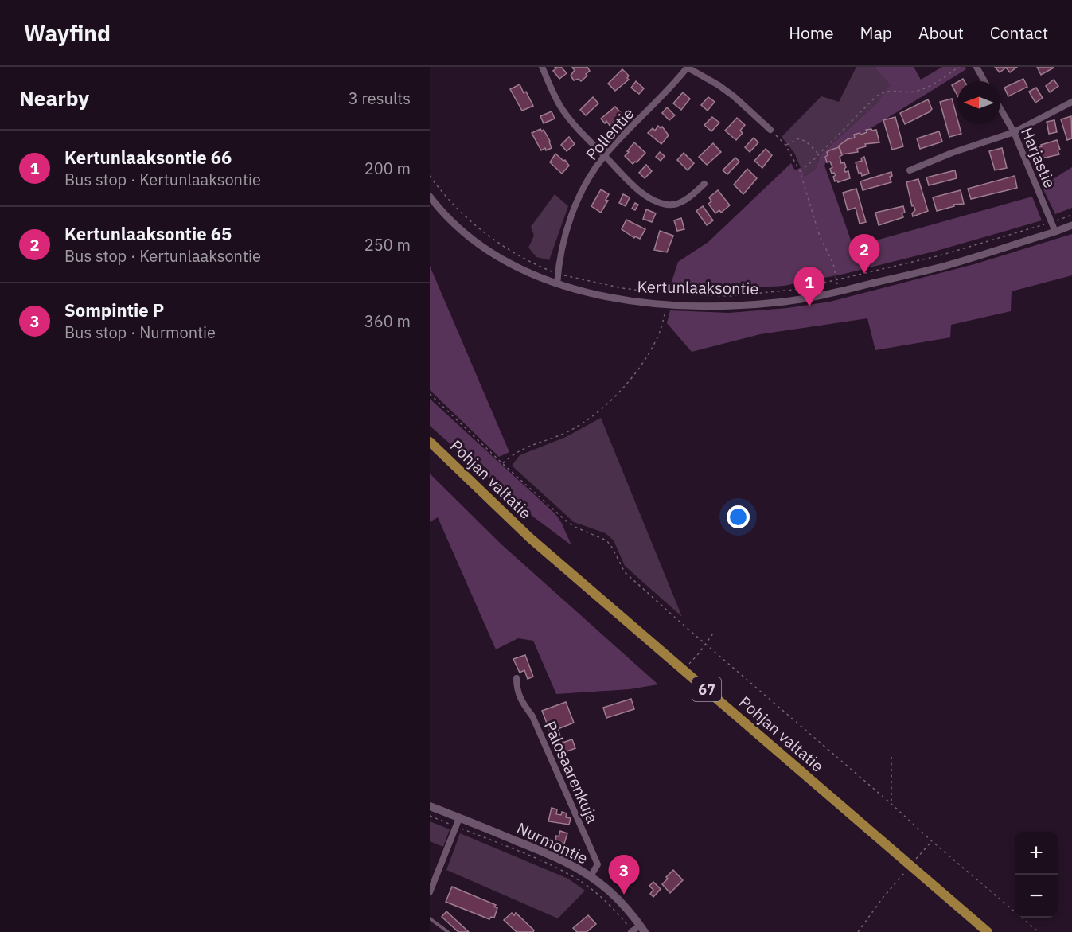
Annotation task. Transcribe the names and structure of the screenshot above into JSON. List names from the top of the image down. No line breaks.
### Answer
{"streets":{"highway":["Pohjan valtatie","67"],"main road":["Nurmontie"],"street":["Pollentie","Harjastie","Kertunlaaksontie","Palosaarenkuja"]},"crossings":[["Pollentie","Kertunlaaksontie"],["Harjastie","Kertunlaaksontie"],["Palosaarenkuja","Nurmontie"]],"north":"left","page":{"header":"Wayfind","nav":["Home","Map","About","Contact"],"heading":["Nearby","3 results"],"list":[{"mark":"1","name":"Kertunlaaksontie 66","note":"Bus stop · Kertunlaaksontie","value":"200 m"},{"mark":"2","name":"Kertunlaaksontie 65","note":"Bus stop · Kertunlaaksontie","value":"250 m"},{"mark":"3","name":"Sompintie P","note":"Bus stop · Nurmontie","value":"360 m"}],"pins":["2","1","3"],"map_buttons":["+","−"]}}
